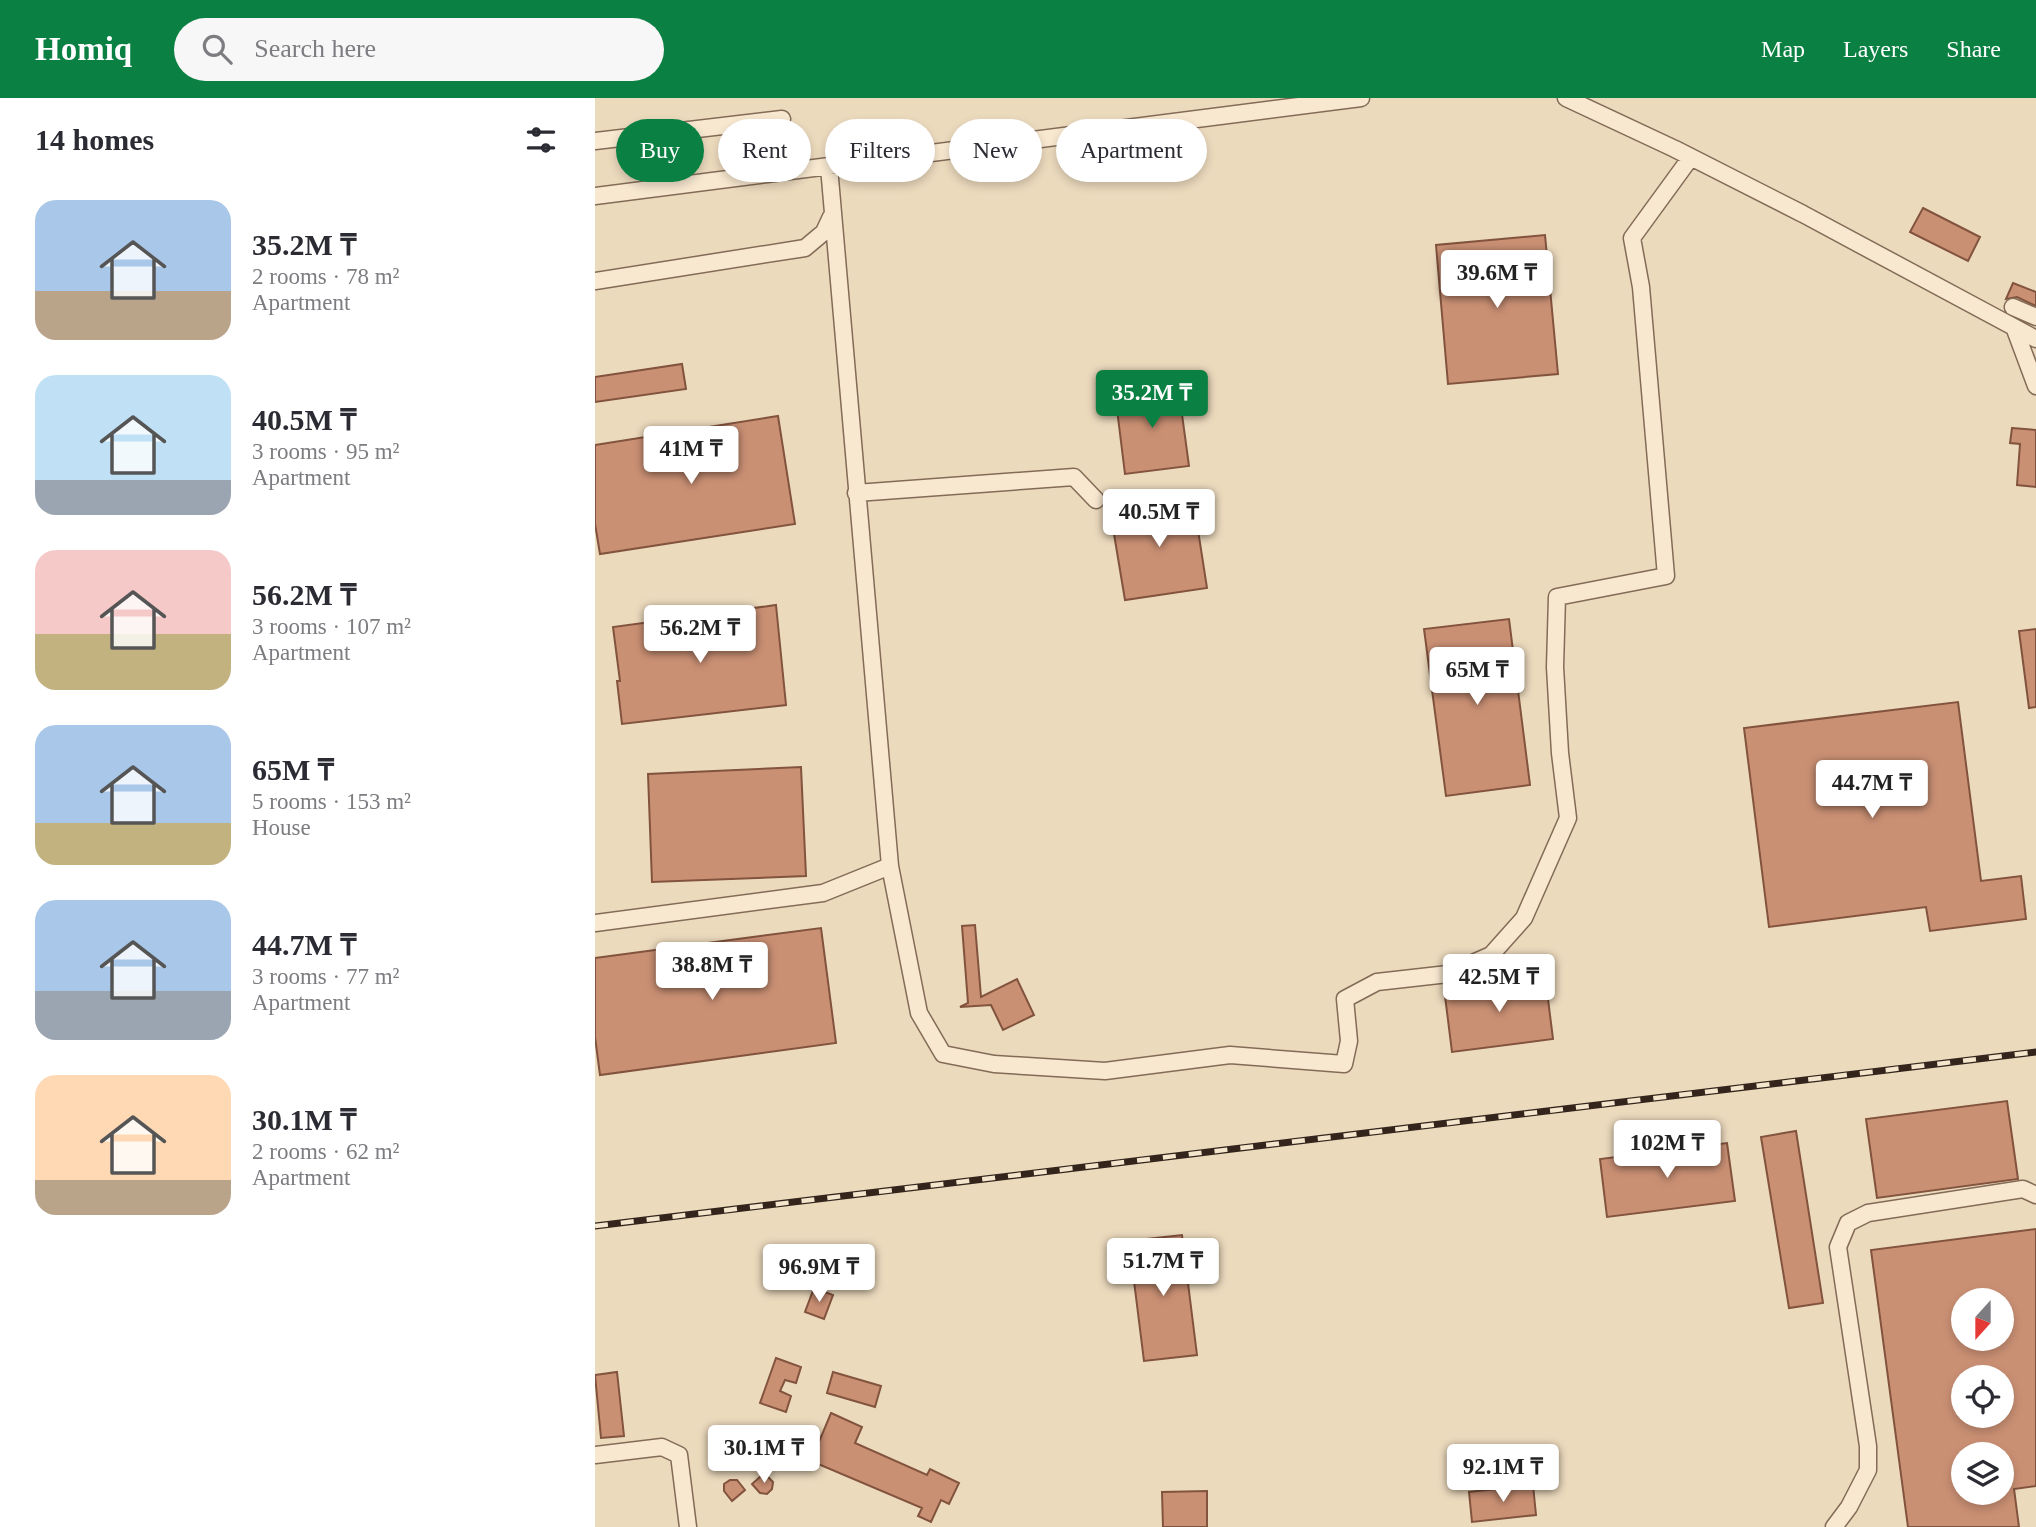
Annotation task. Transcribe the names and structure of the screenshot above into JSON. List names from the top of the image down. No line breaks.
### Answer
{"north":"bottom","page":{"header":"Homiq","search":"Search here","nav":["Map","Layers","Share"],"heading":"14 homes","chip":["Buy","Rent","Filters","New","Apartment"],"list":[{"name":"35.2M ₸","note":"2 rooms · 78 m² · Apartment"},{"name":"40.5M ₸","note":"3 rooms · 95 m² · Apartment"},{"name":"56.2M ₸","note":"3 rooms · 107 m² · Apartment"},{"name":"65M ₸","note":"5 rooms · 153 m² · House"},{"name":"44.7M ₸","note":"3 rooms · 77 m² · Apartment"},{"name":"30.1M ₸","note":"2 rooms · 62 m² · Apartment"}],"price":["39.6M ₸","35.2M ₸","41M ₸","40.5M ₸","56.2M ₸","65M ₸","44.7M ₸","38.8M ₸","42.5M ₸","102M ₸","51.7M ₸","96.9M ₸","30.1M ₸","92.1M ₸"]}}
